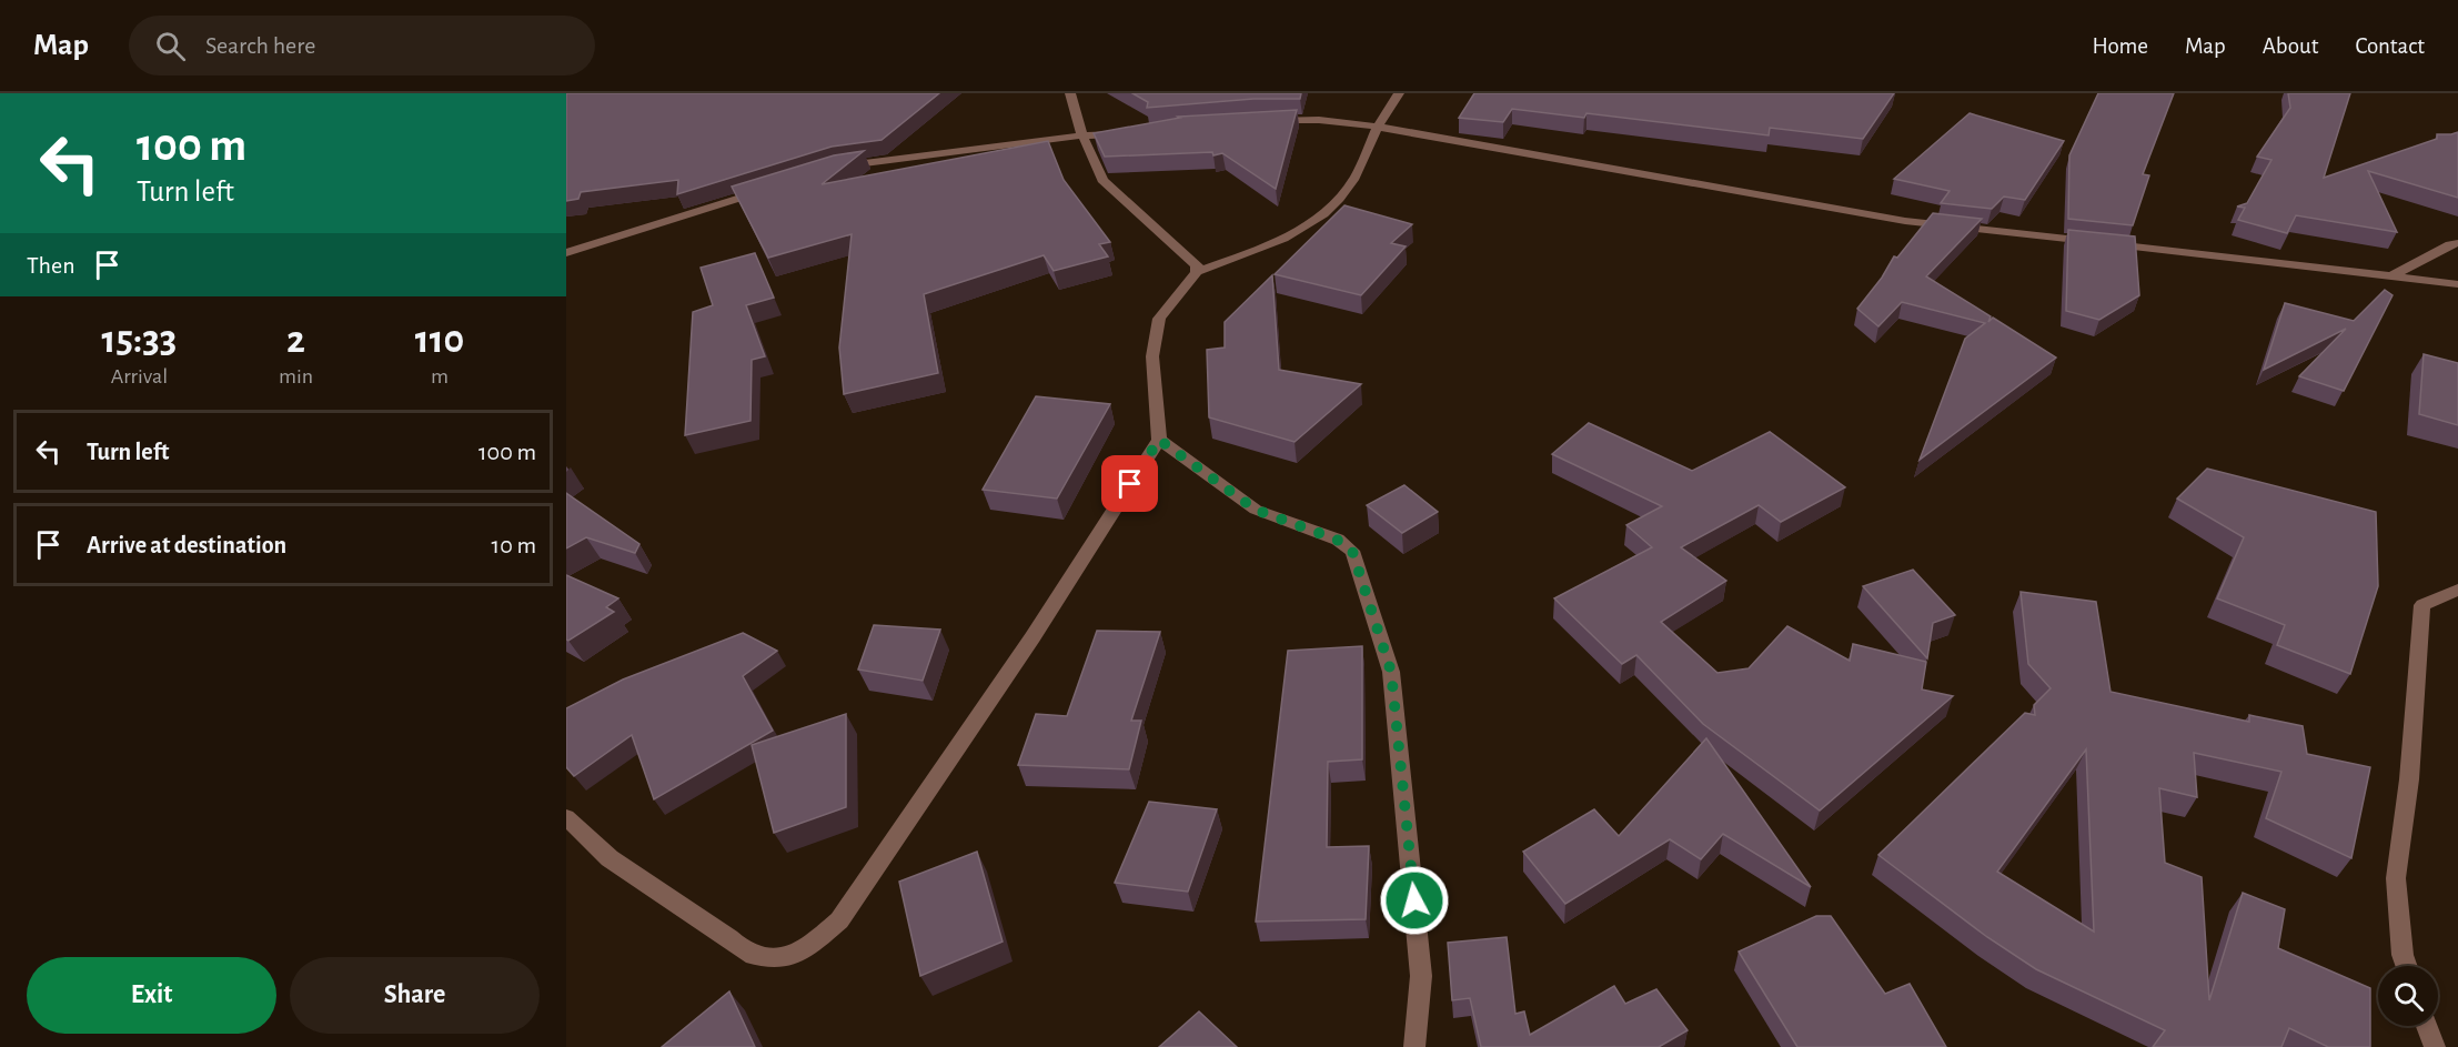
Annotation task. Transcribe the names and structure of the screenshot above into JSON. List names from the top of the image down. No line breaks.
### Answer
{"page":{"header":"Map","search":"Search here","nav":["Home","Map","About","Contact"],"turn":["100 m","Turn left"],"then":"Then","eta":["15:33","Arrival","2","min","110","m"],"list":[{"name":"Turn left","value":"100 m"},{"name":"Arrive at destination","value":"10 m"}],"buttons":["Exit","Share"]}}
